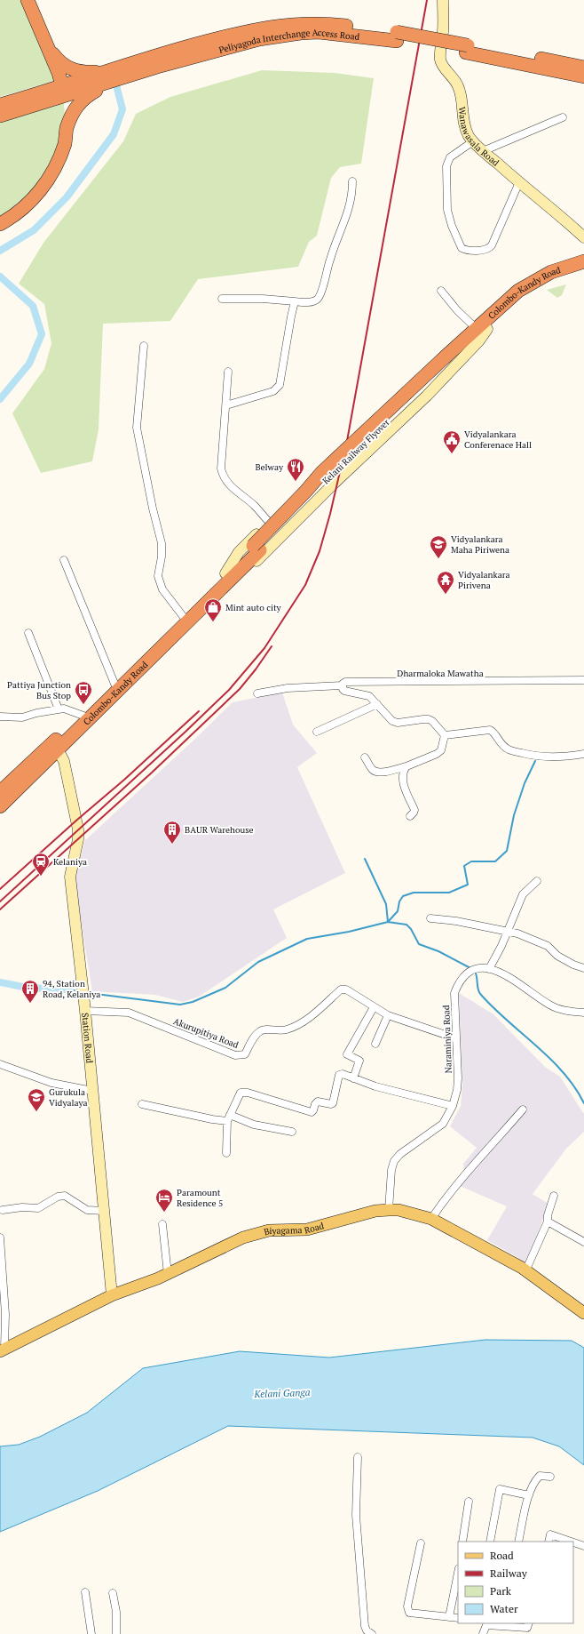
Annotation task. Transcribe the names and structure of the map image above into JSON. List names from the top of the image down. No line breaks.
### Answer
{"streets":{"highway":["Peliyagoda Interchange Access Road","Colombo-Kandy Road","Kelani Railway Flyover"],"main road":["Biyagama Road"],"street":["Wanawasala Road","Dharmaloka Mawatha","Akurupitiya Road","Station Road","Naraminiya Road"]},"crossings":[["Colombo-Kandy Road","Kelani Railway Flyover"],["Colombo-Kandy Road","Station Road"],["Akurupitiya Road","Station Road"],["Akurupitiya Road","Naraminiya Road"],["Station Road","Biyagama Road"],["Naraminiya Road","Biyagama Road"]],"water":["Kelani Ganga"],"places":{"public building":["Vidyalankara Conferenace Hall"],"restaurant":["Belway"],"school or university":["Vidyalankara Maha Piriwena","Gurukula Vidyalaya"],"temple":["Vidyalankara Pirivena"],"shop":["Mint auto city"],"bus stop":["Pattiya Junction Bus Stop"],"building":["BAUR Warehouse","94, Station Road, Kelaniya"],"station":["Kelaniya"],"hotel":["Paramount Residence 5"]},"legend":["Road","Railway","Park","Water"]}
